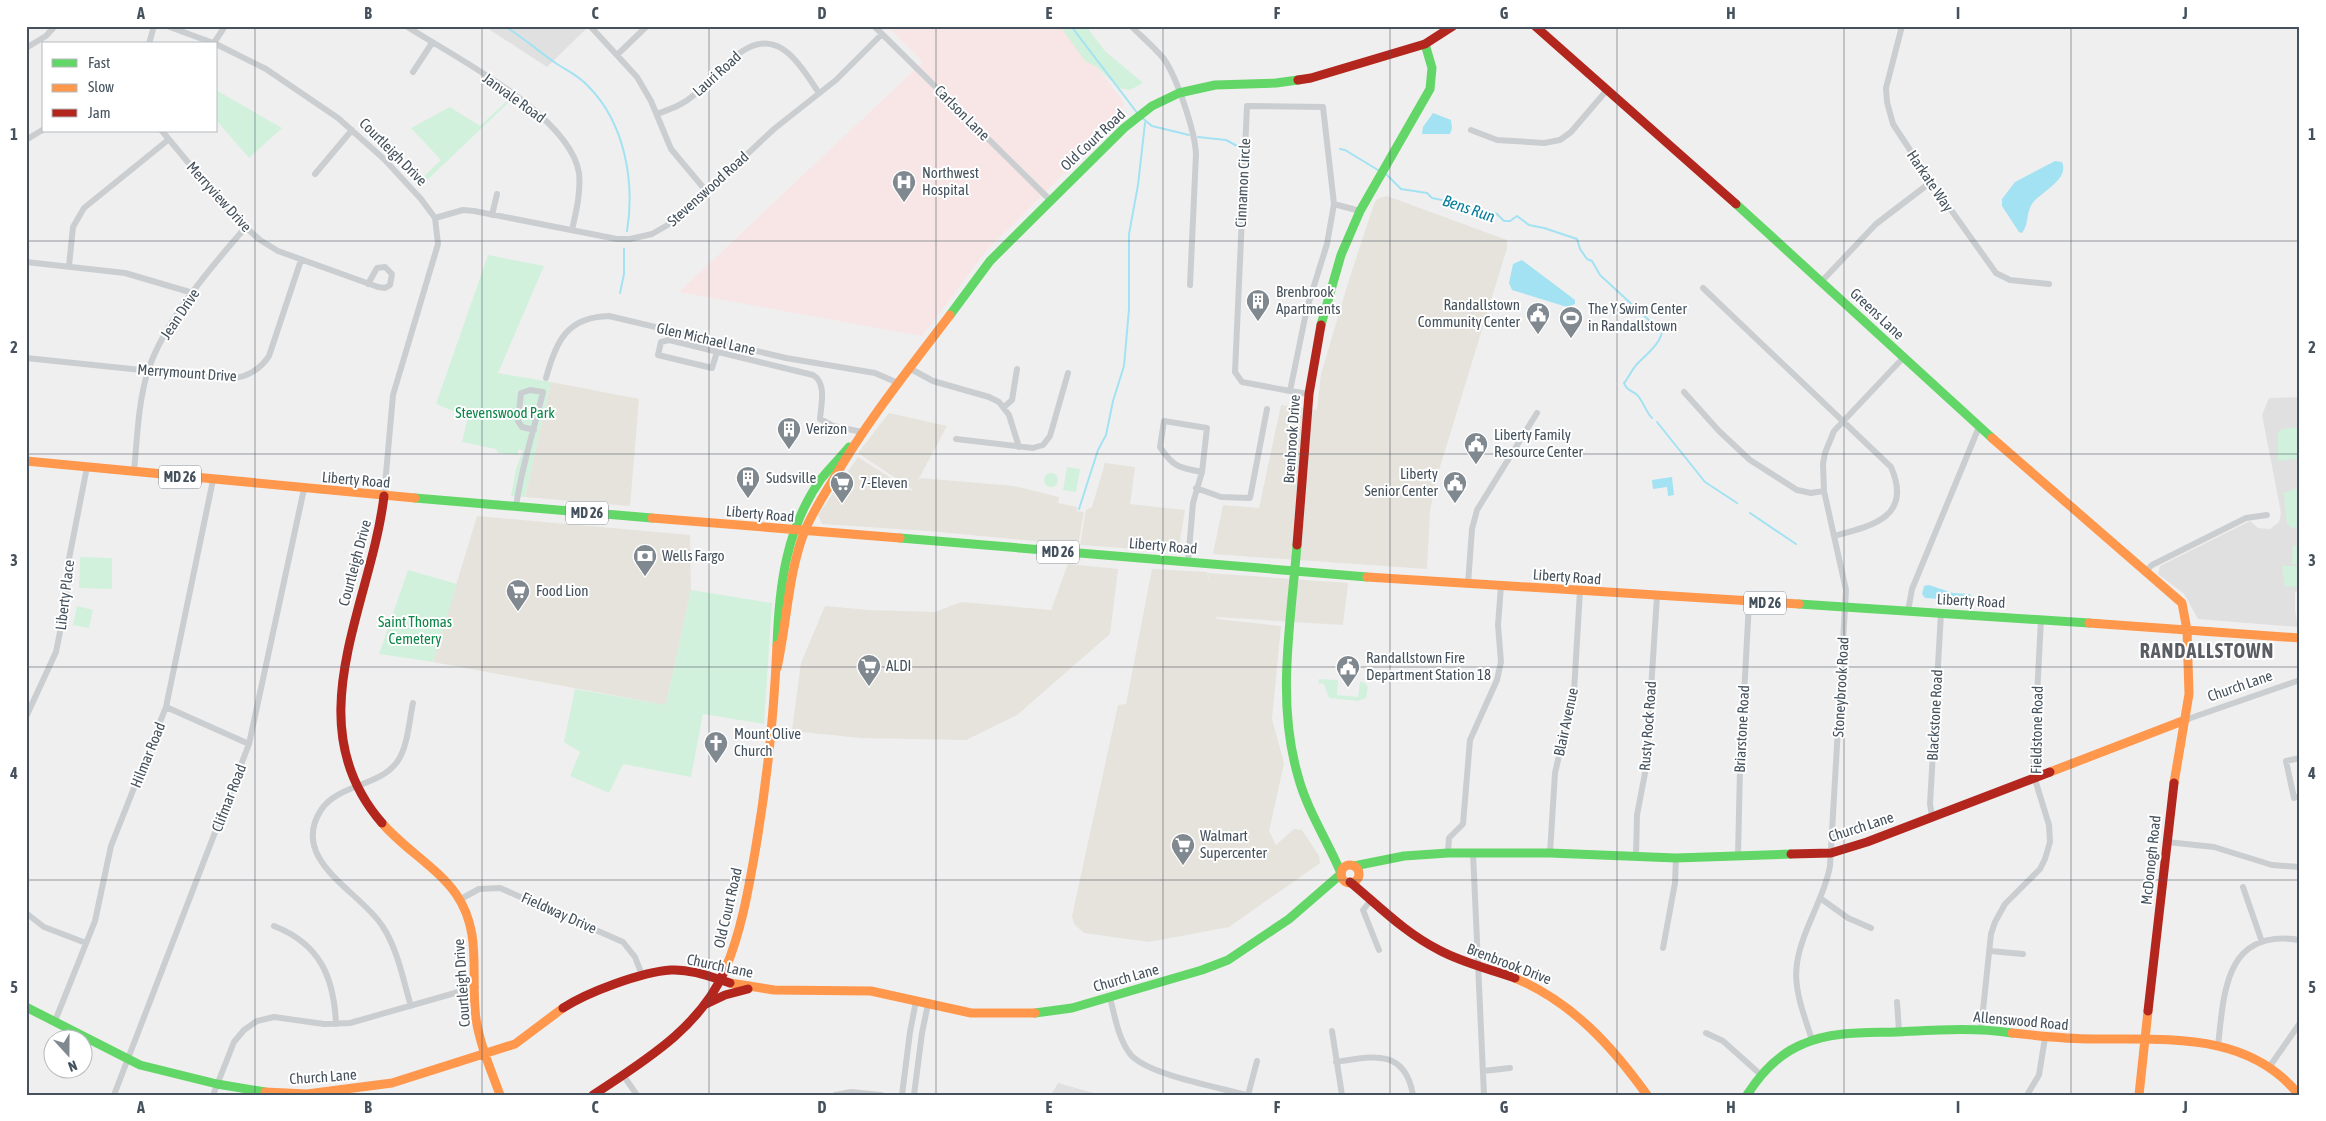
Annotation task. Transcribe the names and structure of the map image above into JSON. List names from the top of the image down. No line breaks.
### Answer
{"streets":{"street":["Lauri Road","Janvale Road","Carlson Lane","Old Court Road","Courtleigh Drive","Harkate Way","Cinnamon Circle","Stevenswood Road","Merryview Drive","Jean Drive","Greens Lane","Glen Michael Lane","Merrymount Drive","Brenbrook Drive","MD 26","Liberty Road","Liberty Place","Church Lane","Stoneybrook Road","Blackstone Road","Blair Avenue","Rusty Rock Road","Briarstone Road","Fieldstone Road","Hilmar Road","Clifmar Road","McDonogh Road","Fieldway Drive","Allenswood Road"]},"crossings":[["Lauri Road","Stevenswood Road"],["Janvale Road","Stevenswood Road"],["Carlson Lane","Old Court Road"],["Carlson Lane","Stevenswood Road"],["Old Court Road","Glen Michael Lane"],["Old Court Road","Brenbrook Drive"],["Old Court Road","Liberty Road"],["Old Court Road","Church Lane"],["Courtleigh Drive","Stevenswood Road"],["Courtleigh Drive","Liberty Road"],["Courtleigh Drive","Church Lane"],["Courtleigh Drive","Fieldway Drive"],["Cinnamon Circle","Brenbrook Drive"],["Merryview Drive","Jean Drive"],["Merryview Drive","Merrymount Drive"],["Jean Drive","Merrymount Drive"],["Jean Drive","Liberty Road"],["Greens Lane","Liberty Road"],["Greens Lane","Stoneybrook Road"],["Greens Lane","McDonogh Road"],["Brenbrook Drive","Liberty Road"],["Brenbrook Drive","Church Lane"],["Liberty Road","Liberty Place"],["Liberty Road","Stoneybrook Road"],["Liberty Road","Blackstone Road"],["Liberty Road","Blair Avenue"],["Liberty Road","Rusty Rock Road"],["Liberty Road","Briarstone Road"],["Liberty Road","Fieldstone Road"],["Liberty Road","Hilmar Road"],["Liberty Road","Clifmar Road"],["Liberty Road","McDonogh Road"],["Church Lane","Stoneybrook Road"],["Church Lane","Blackstone Road"],["Church Lane","Blair Avenue"],["Church Lane","Rusty Rock Road"],["Church Lane","Briarstone Road"],["Church Lane","Fieldstone Road"],["Church Lane","Hilmar Road"],["Church Lane","Clifmar Road"],["Church Lane","McDonogh Road"],["Church Lane","Fieldway Drive"],["Stoneybrook Road","Allenswood Road"],["Fieldstone Road","Allenswood Road"],["McDonogh Road","Allenswood Road"]],"districts":["RANDALLSTOWN"],"water":["Bens Run"],"parks":["Stevenswood Park","Saint Thomas Cemetery"],"places":{"hospital":["Northwest Hospital"],"building":["Brenbrook Apartments","Verizon","Sudsville"],"public building":["Randallstown Community Center","Liberty Family Resource Center","Liberty Senior Center","Randallstown Fire Department Station 18"],"sports":["The Y Swim Center in Randallstown"],"supermarket":["7-Eleven","Food Lion","ALDI","Walmart Supercenter"],"bank":["Wells Fargo"],"church":["Mount Olive Church"]},"legend":["Fast","Slow","Jam"],"north":"bottom","grid":{"columns":["A","B","C","D","E","F","G","H","I","J"],"rows":["1","2","3","4","5"]}}
